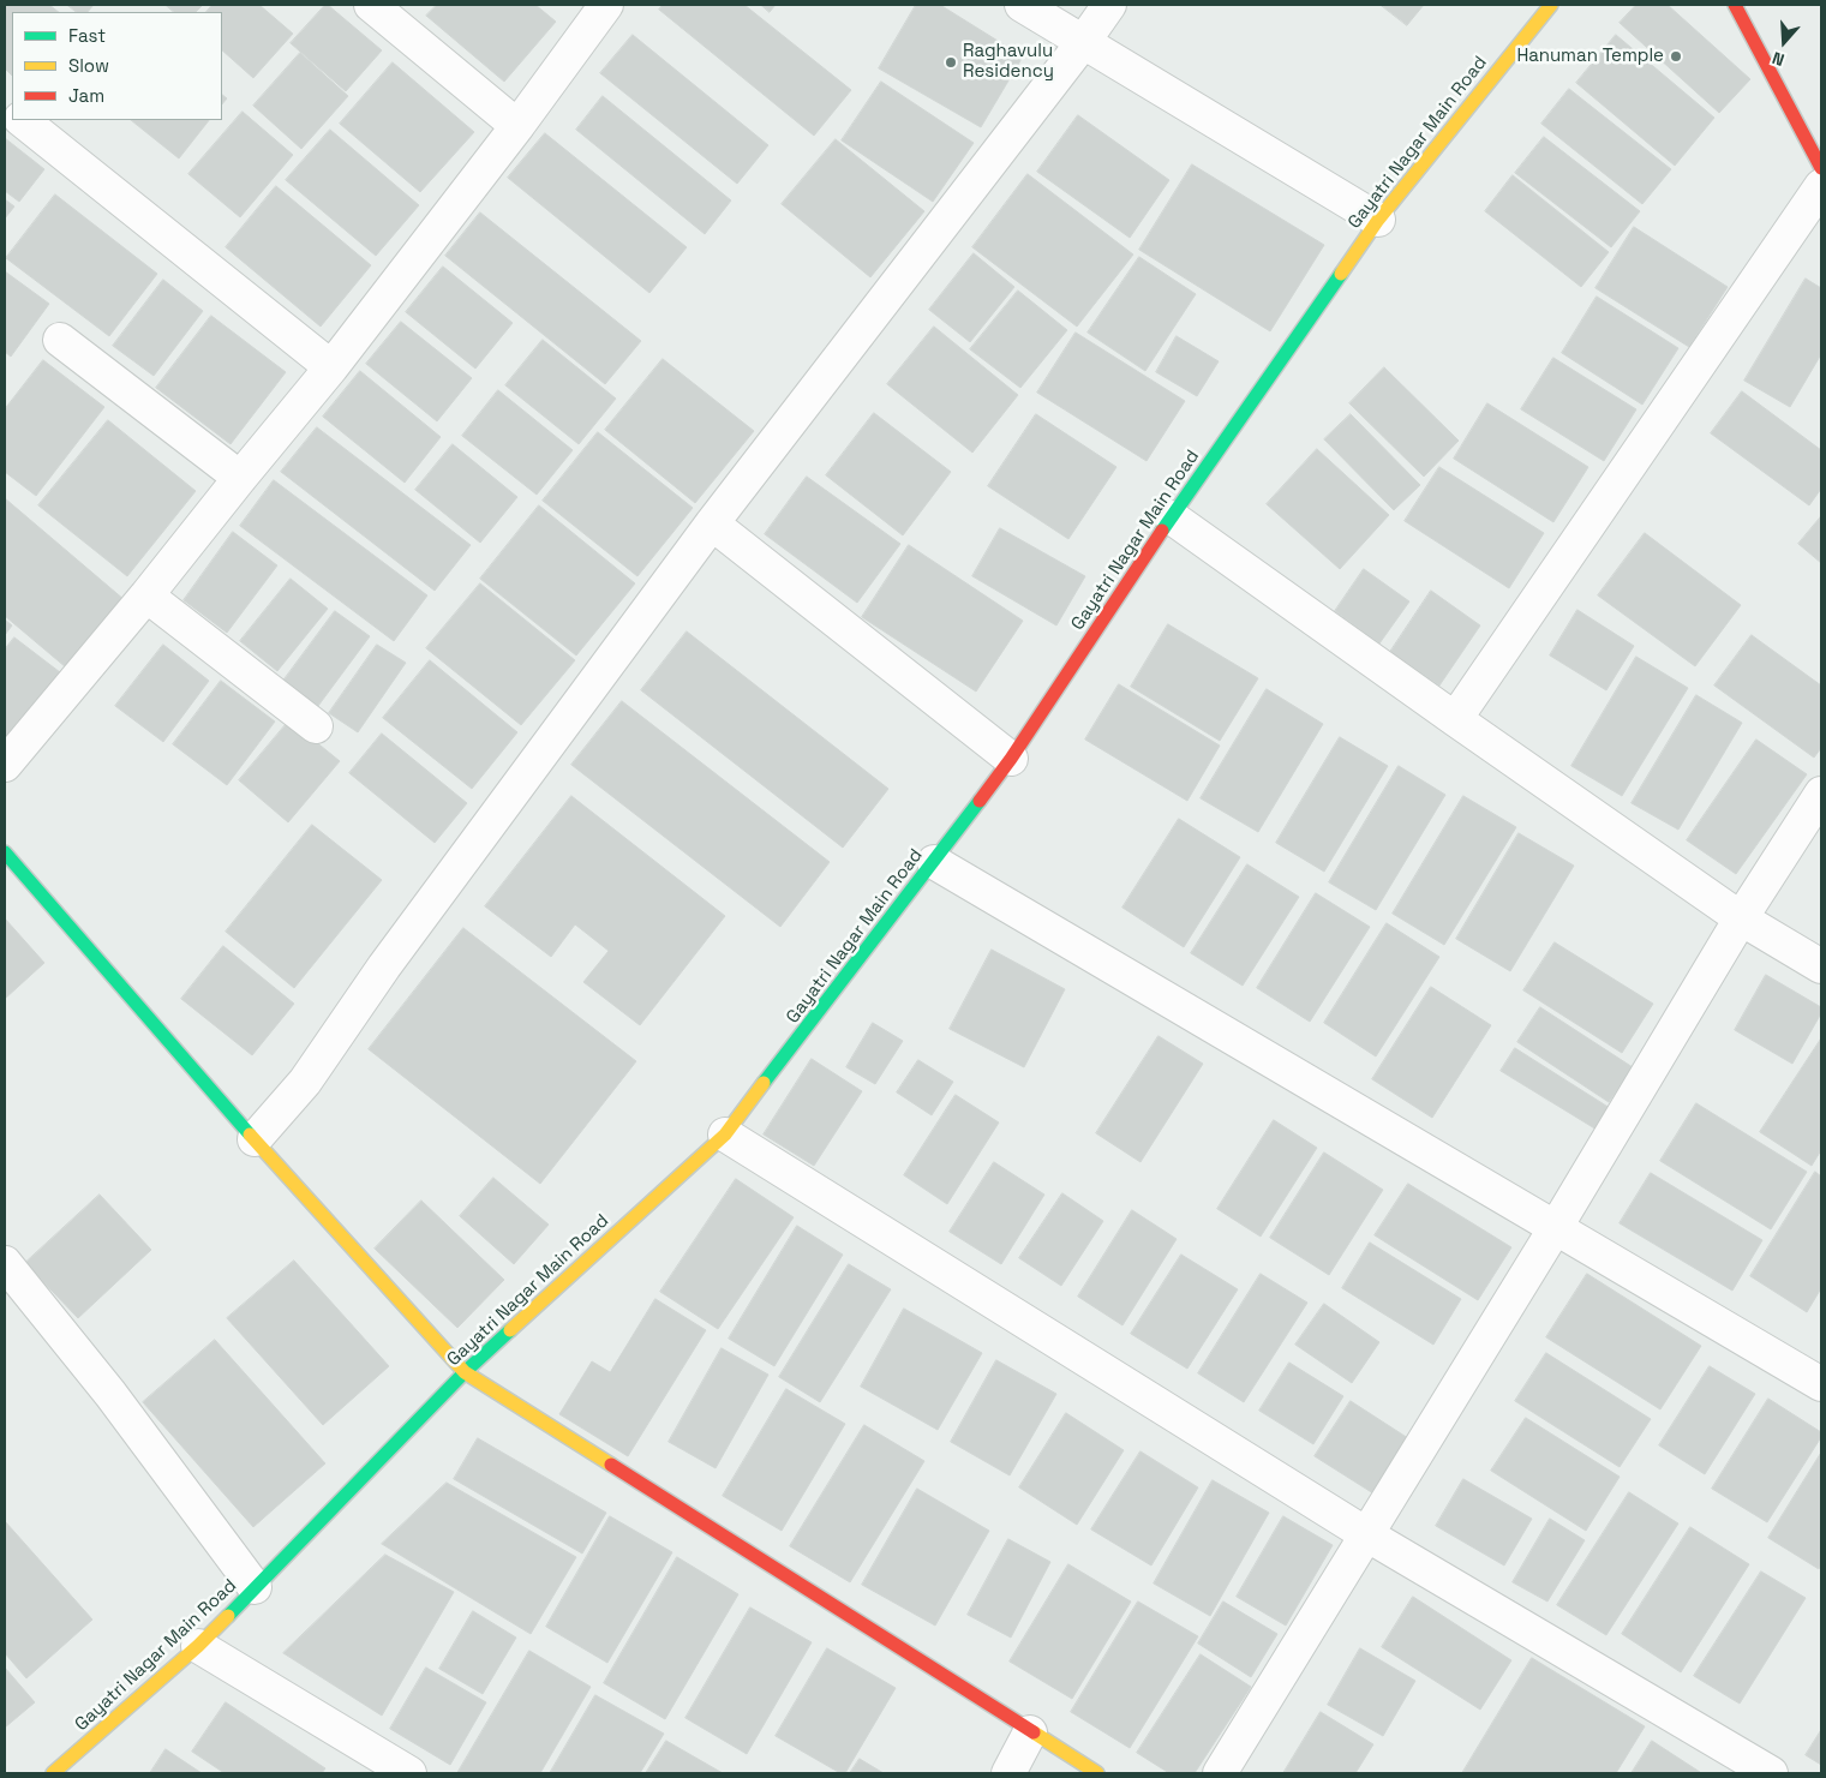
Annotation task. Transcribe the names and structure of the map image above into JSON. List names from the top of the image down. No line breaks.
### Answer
{"streets":{"street":["Gayatri Nagar Main Road"]},"places":["Hanuman Temple","Raghavulu Residency"],"legend":["Fast","Slow","Jam"],"north":"bottom"}
